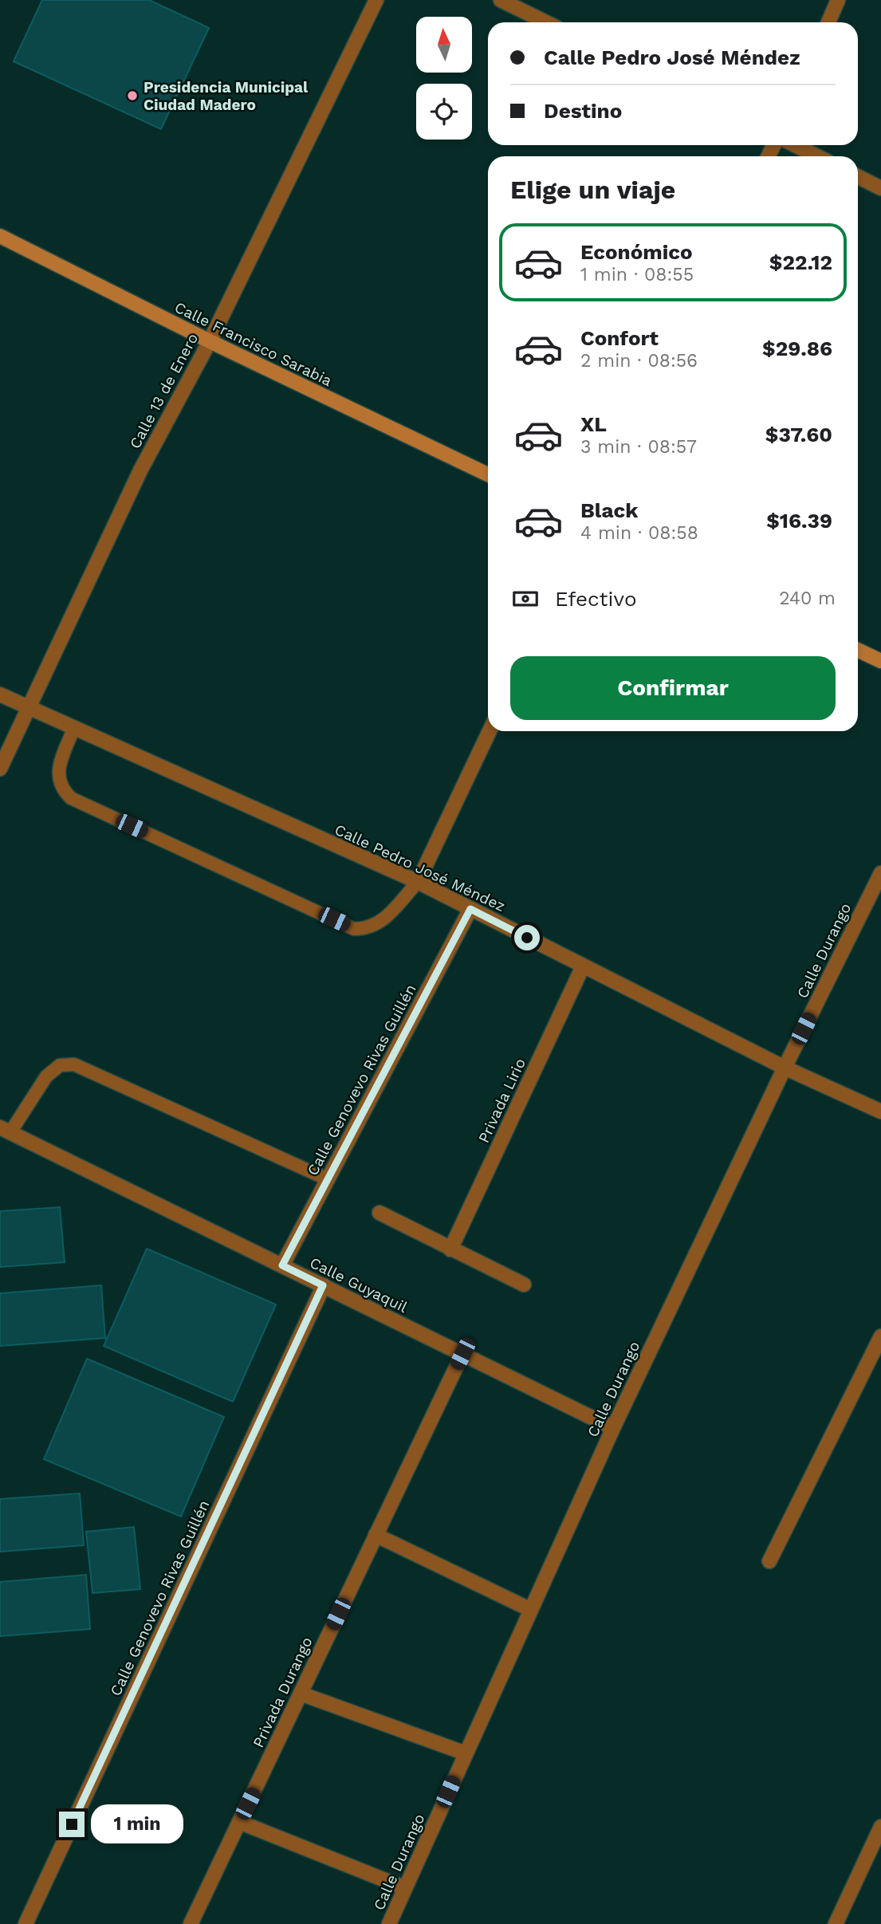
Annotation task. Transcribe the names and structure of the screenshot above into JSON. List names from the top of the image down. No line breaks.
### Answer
{"streets":{"main road":["Calle Francisco Sarabia"],"street":["Calle 13 de Enero","Calle Pedro José Méndez","Calle Durango","Calle Genovevo Rivas Guillén","Privada Lirio","Calle Guyaquil","Privada Durango"]},"crossings":[["Calle Francisco Sarabia","Calle 13 de Enero"],["Calle 13 de Enero","Calle Pedro José Méndez"],["Calle Pedro José Méndez","Calle Durango"],["Calle Pedro José Méndez","Calle Genovevo Rivas Guillén"],["Calle Pedro José Méndez","Privada Lirio"],["Calle Durango","Calle Guyaquil"],["Calle Genovevo Rivas Guillén","Calle Guyaquil"],["Calle Guyaquil","Privada Durango"]],"places":["Presidencia Municipal Ciudad Madero"],"north":"top","page":{"banner":["Calle Pedro José Méndez","Destino"],"heading":"Elige un viaje","list":[{"name":"Económico","note":"1 min · 08:55","value":"$22.12"},{"name":"Confort","note":"2 min · 08:56","value":"$29.86"},{"name":"XL","note":"3 min · 08:57","value":"$37.60"},{"name":"Black","note":"4 min · 08:58","value":"$16.39"}],"pay":["Efectivo","240 m"],"buttons":"Confirmar","bubble":"1 min"}}
